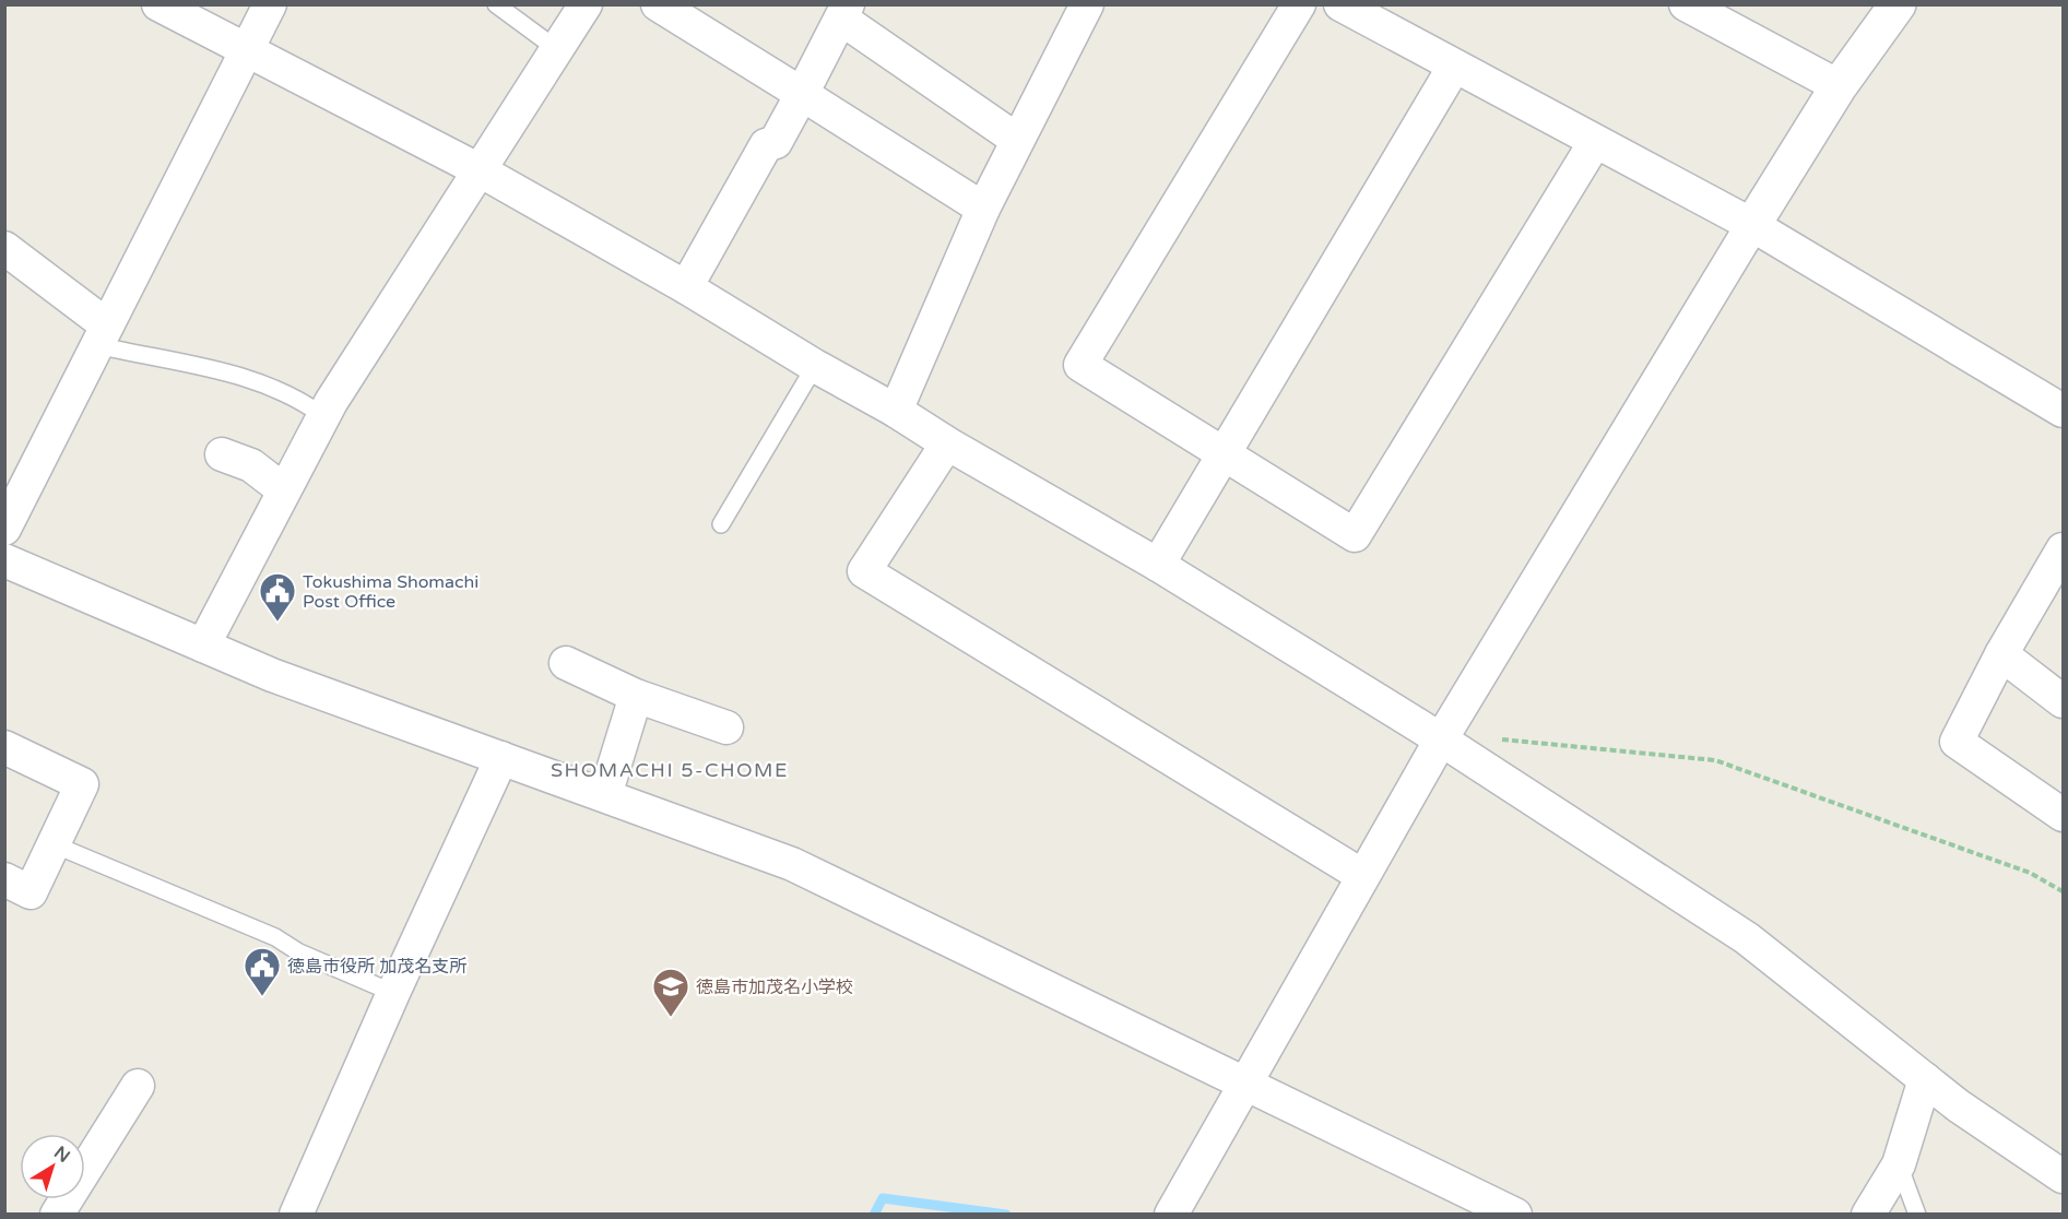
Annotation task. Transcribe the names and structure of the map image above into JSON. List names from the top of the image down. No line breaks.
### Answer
{"districts":["SHOMACHI 5-CHOME"],"places":{"public building":["Tokushima Shomachi Post Office","徳島市役所 加茂名支所"],"school or university":["徳島市加茂名小学校"]},"north":"top right"}
